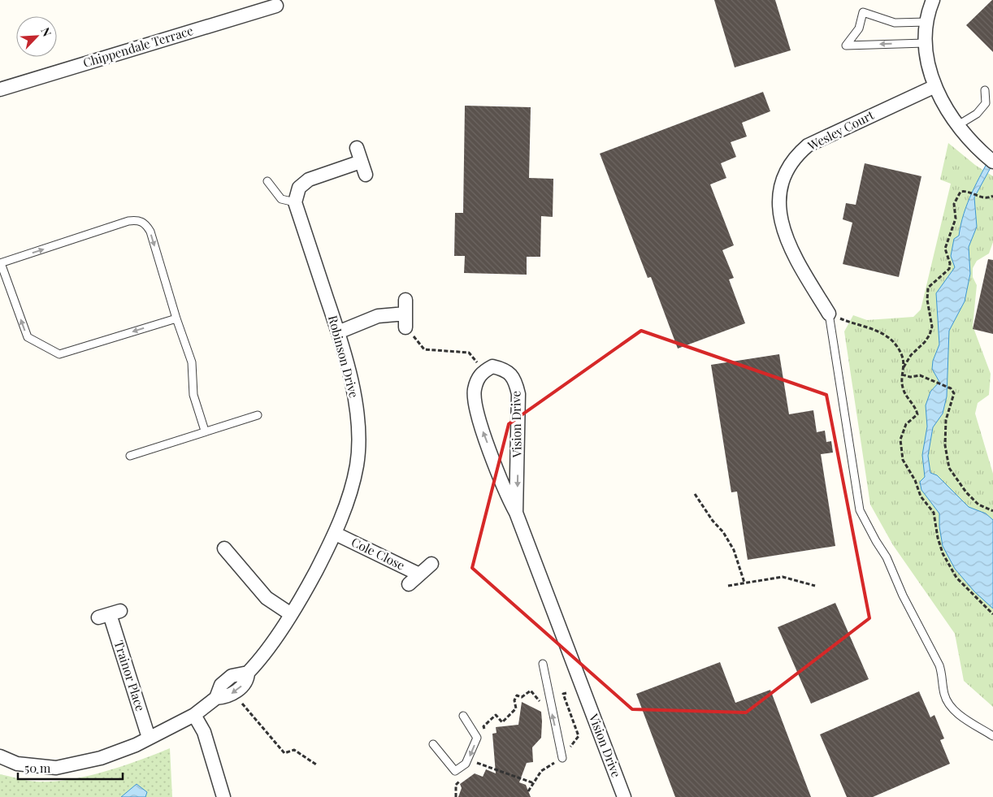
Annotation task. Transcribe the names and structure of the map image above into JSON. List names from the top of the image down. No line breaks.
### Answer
{"streets":{"street":["Chippendale Terrace","Wesley Court","Robinson Drive","Vision Drive","Cole Close","Trainor Place"]},"crossings":[["Robinson Drive","Cole Close"],["Robinson Drive","Trainor Place"]],"scale_bar":"50 m","north":"top right"}
